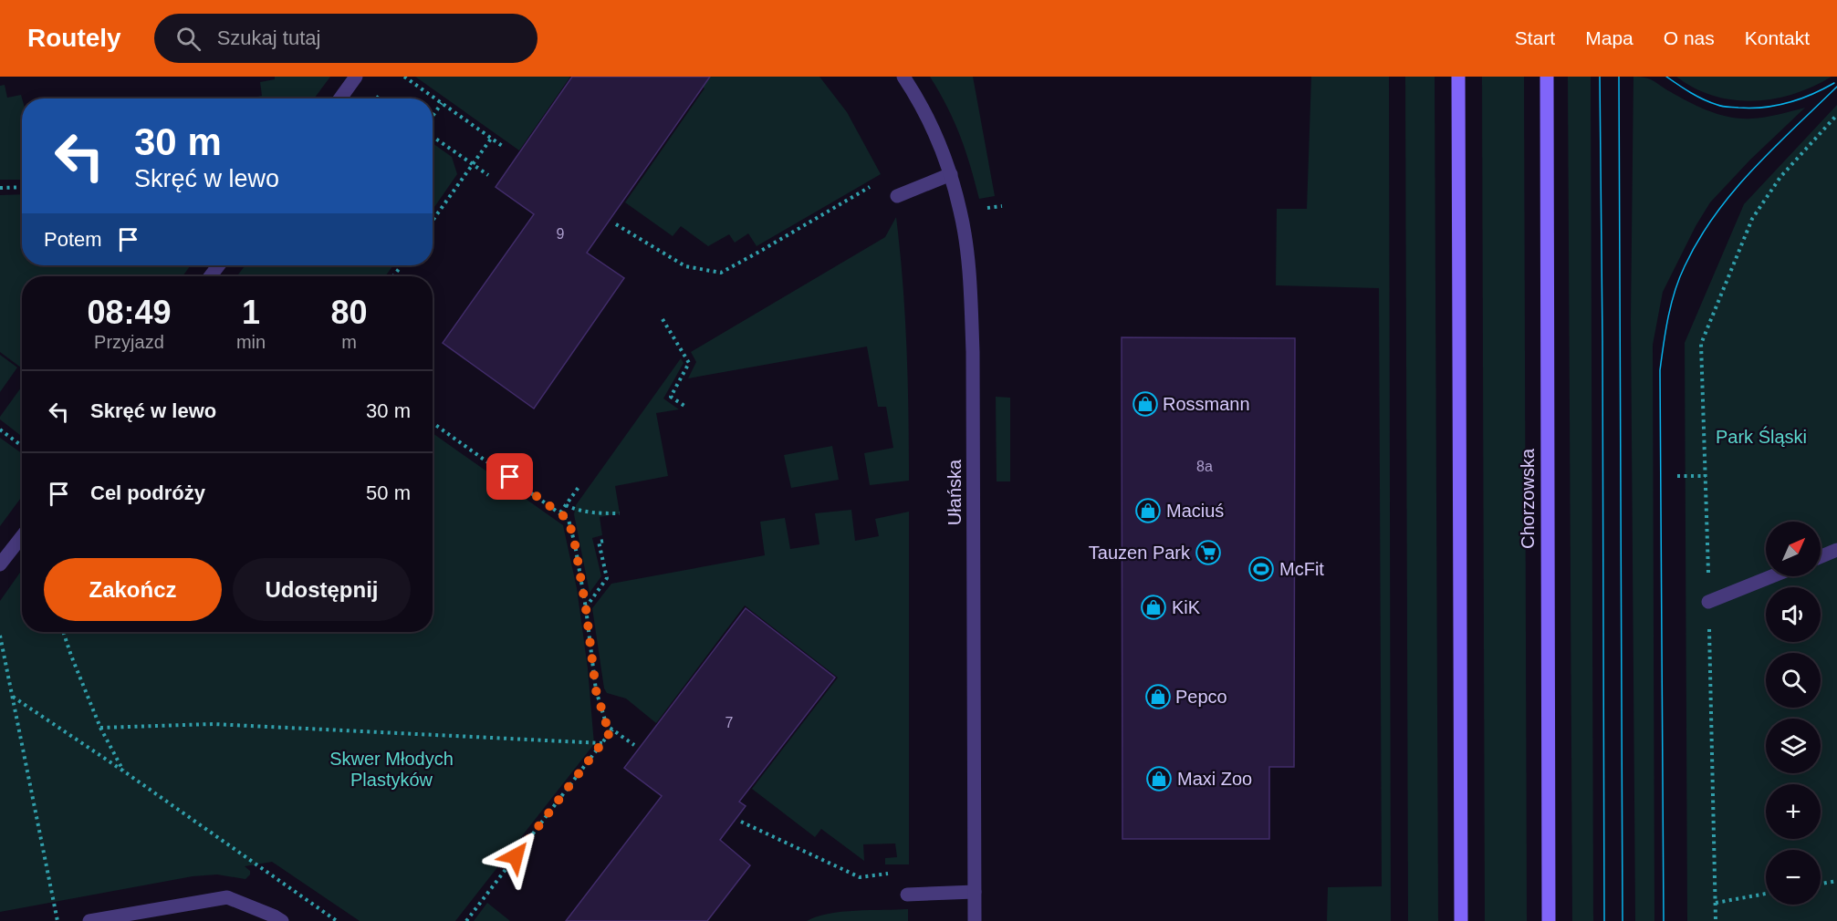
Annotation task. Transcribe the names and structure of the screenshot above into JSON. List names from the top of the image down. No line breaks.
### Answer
{"streets":{"main road":["Chorzowska"],"street":["Ułańska"]},"parks":["Park Śląski","Skwer Młodych Plastyków"],"places":{"shop":["Rossmann","Maciuś","KiK","Pepco","Maxi Zoo"],"supermarket":["Tauzen Park"],"sports":["McFit"]},"house_numbers":["9","8a","7"],"north":"top right","page":{"header":"Routely","search":"Szukaj tutaj","nav":["Start","Mapa","O nas","Kontakt"],"turn":["30 m","Skręć w lewo"],"then":"Potem","eta":["08:49","Przyjazd","1","min","80","m"],"list":[{"name":"Skręć w lewo","value":"30 m"},{"name":"Cel podróży","value":"50 m"}],"map_buttons":["+","−"],"buttons":["Zakończ","Udostępnij"]}}
